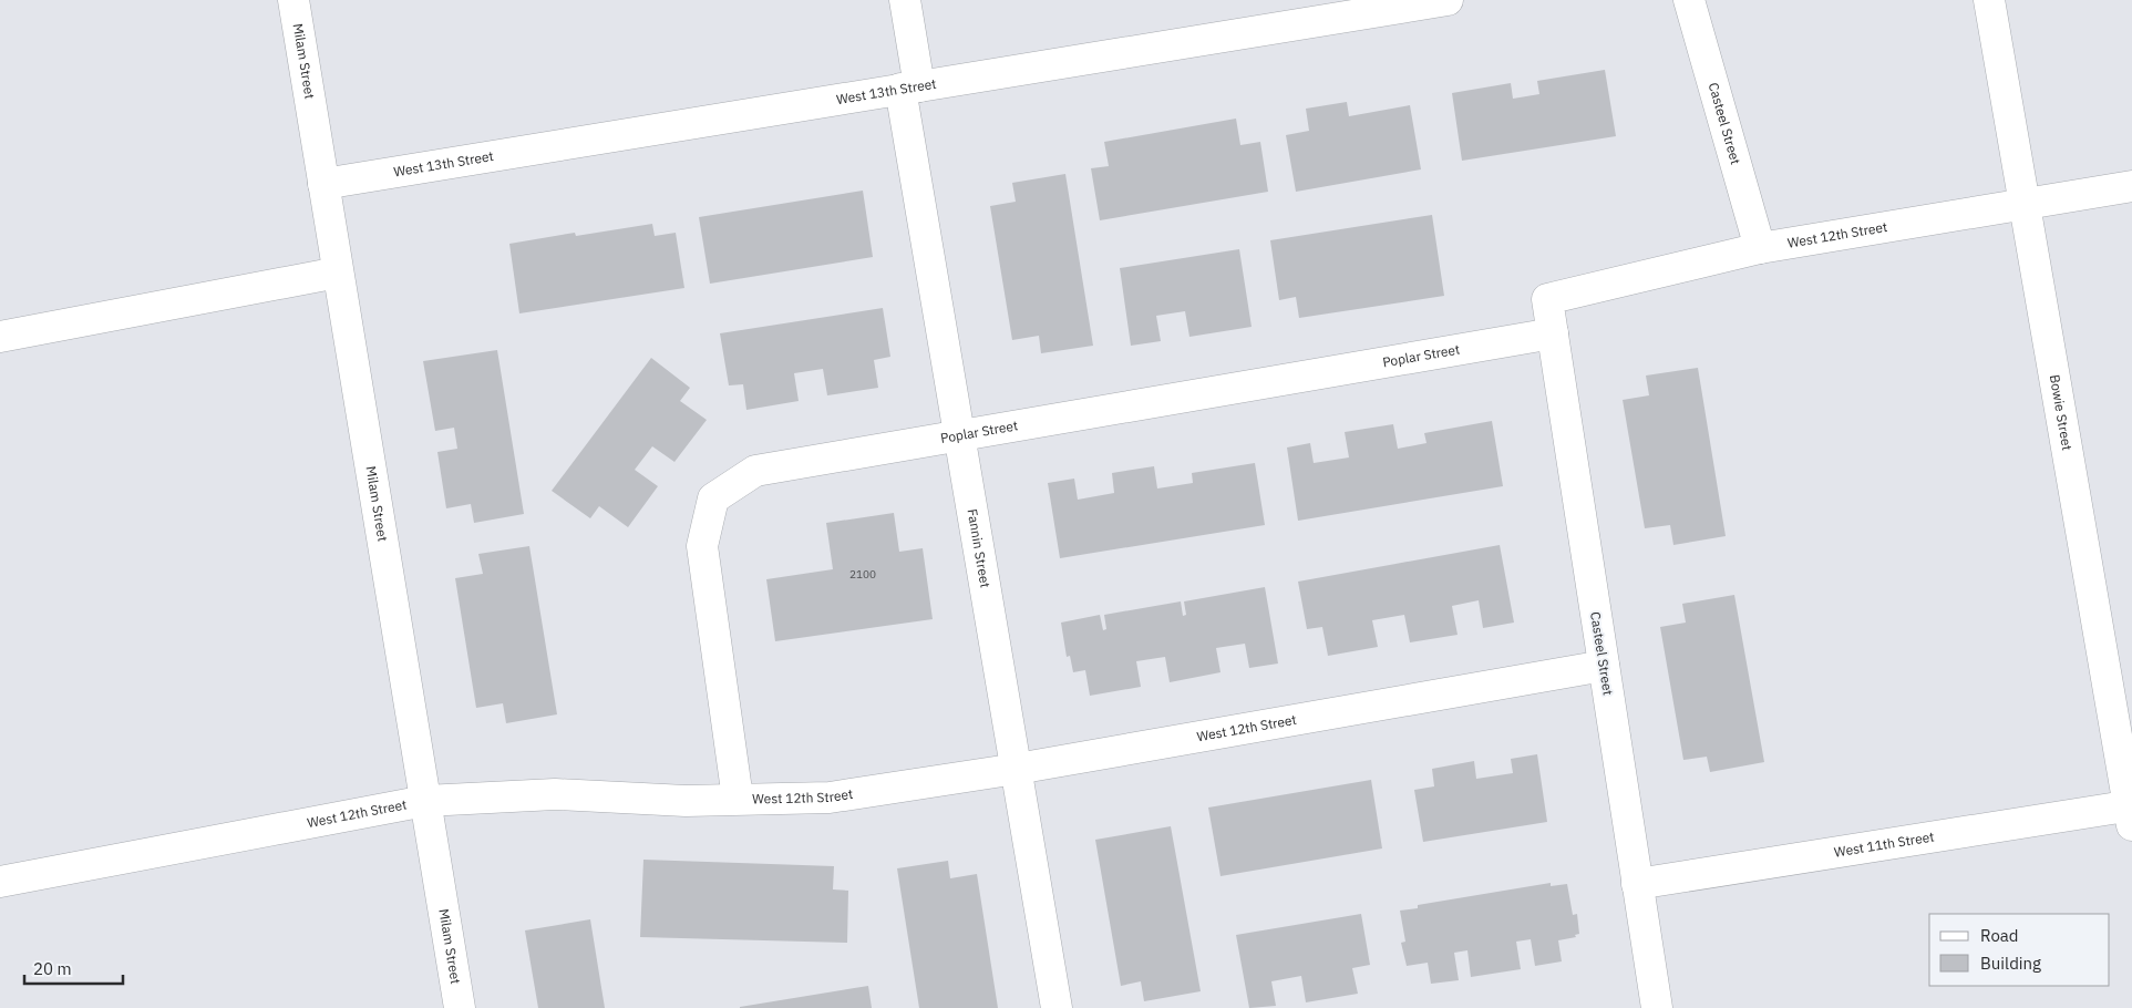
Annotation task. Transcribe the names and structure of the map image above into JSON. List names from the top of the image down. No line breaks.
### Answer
{"streets":{"street":["Milam Street","West 13th Street","Casteel Street","West 12th Street","Poplar Street","Bowie Street","Fannin Street","West 11th Street"]},"crossings":[["Milam Street","West 13th Street"],["Milam Street","West 12th Street"],["West 13th Street","Fannin Street"],["Casteel Street","West 12th Street"],["Casteel Street","Poplar Street"],["Casteel Street","West 11th Street"],["West 12th Street","Poplar Street"],["West 12th Street","Bowie Street"],["West 12th Street","Fannin Street"],["Poplar Street","Fannin Street"],["Bowie Street","West 11th Street"]],"house_numbers":["2100"],"legend":["Road","Building"],"scale_bar":"20 m"}
